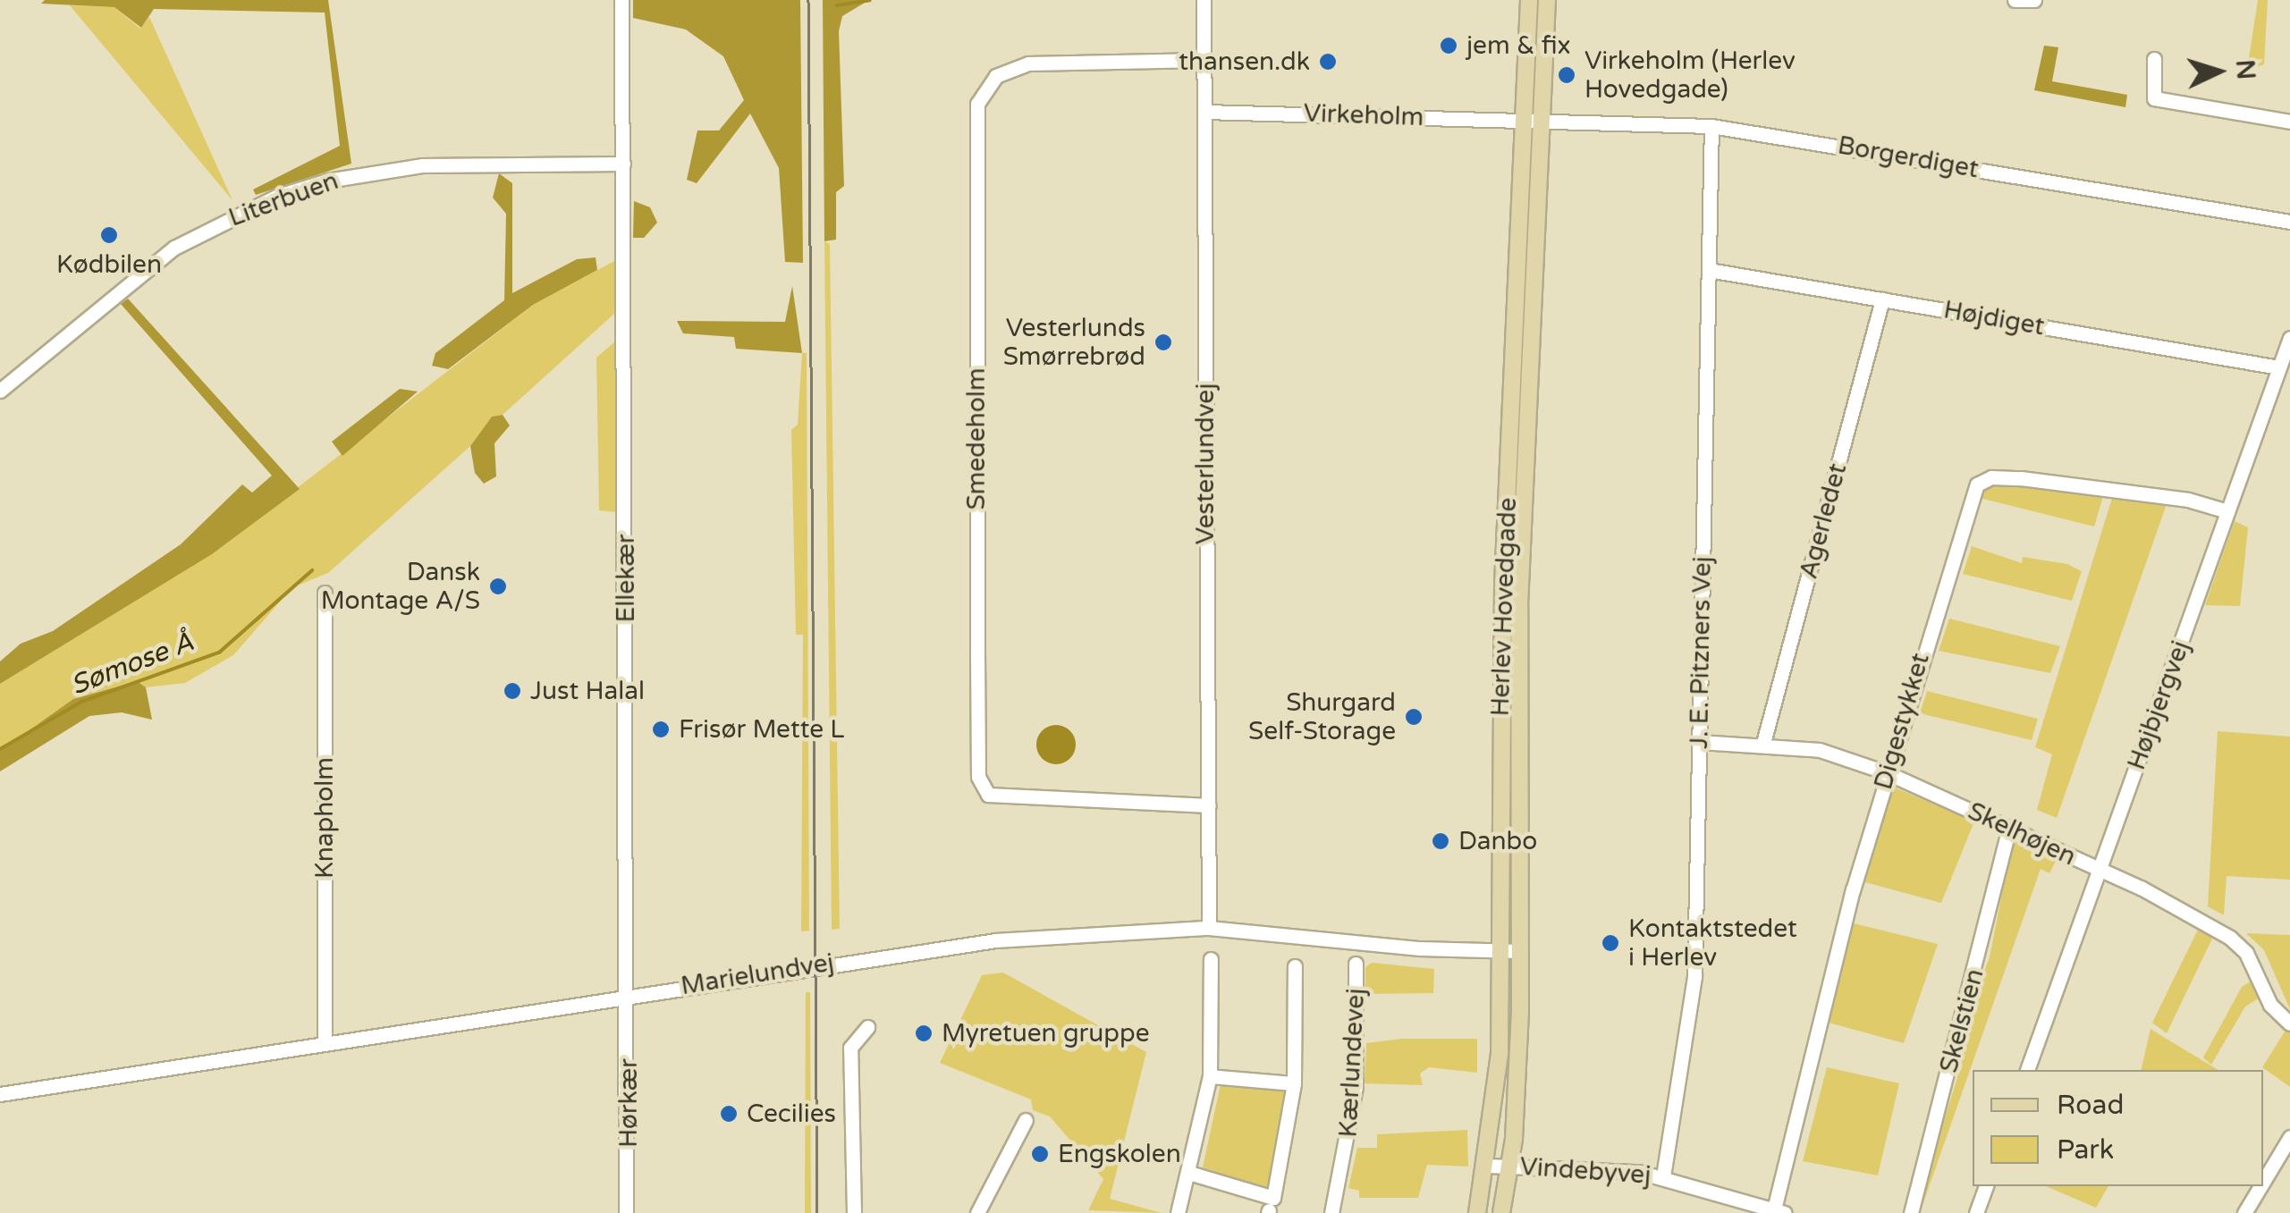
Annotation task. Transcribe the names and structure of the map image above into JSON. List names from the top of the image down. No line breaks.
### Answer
{"streets":{"main road":["Herlev Hovedgade"],"street":["Virkeholm","Borgerdiget","Literbuen","Højdiget","Smedeholm","Vesterlundvej","Agerledet","Ellekær","J. E. Pitzners Vej","Højbjergvej","Digestykket","Knapholm","Skelhøjen","Marielundvej","Skelstien","Kærlundevej","Hørkær","Vindebyvej"]},"crossings":[["Virkeholm","Borgerdiget"],["Virkeholm","Vesterlundvej"],["Virkeholm","Herlev Hovedgade"],["Borgerdiget","Herlev Hovedgade"],["Borgerdiget","J. E. Pitzners Vej"],["Literbuen","Ellekær"],["Højdiget","Agerledet"],["Højdiget","J. E. Pitzners Vej"],["Højdiget","Højbjergvej"],["Smedeholm","Vesterlundvej"],["Vesterlundvej","Marielundvej"],["Agerledet","Skelhøjen"],["Ellekær","Marielundvej"],["Ellekær","Hørkær"],["Herlev Hovedgade","Marielundvej"],["Herlev Hovedgade","Vindebyvej"],["J. E. Pitzners Vej","Skelhøjen"],["J. E. Pitzners Vej","Vindebyvej"],["Højbjergvej","Digestykket"],["Højbjergvej","Skelhøjen"],["Digestykket","Skelhøjen"],["Digestykket","Vindebyvej"],["Knapholm","Marielundvej"],["Skelhøjen","Skelstien"],["Marielundvej","Hørkær"]],"water":["Sømose Å"],"places":["jem & fix","thansen.dk","Virkeholm (Herlev Hovedgade)","Kødbilen","Vesterlunds Smørrebrød","Dansk Montage A/S","Just Halal","Shurgard Self-Storage","Frisør Mette L","Danbo","Kontaktstedet i Herlev","Myretuen gruppe","Cecilies","Engskolen"],"legend":["Road","Park"],"north":"right"}
